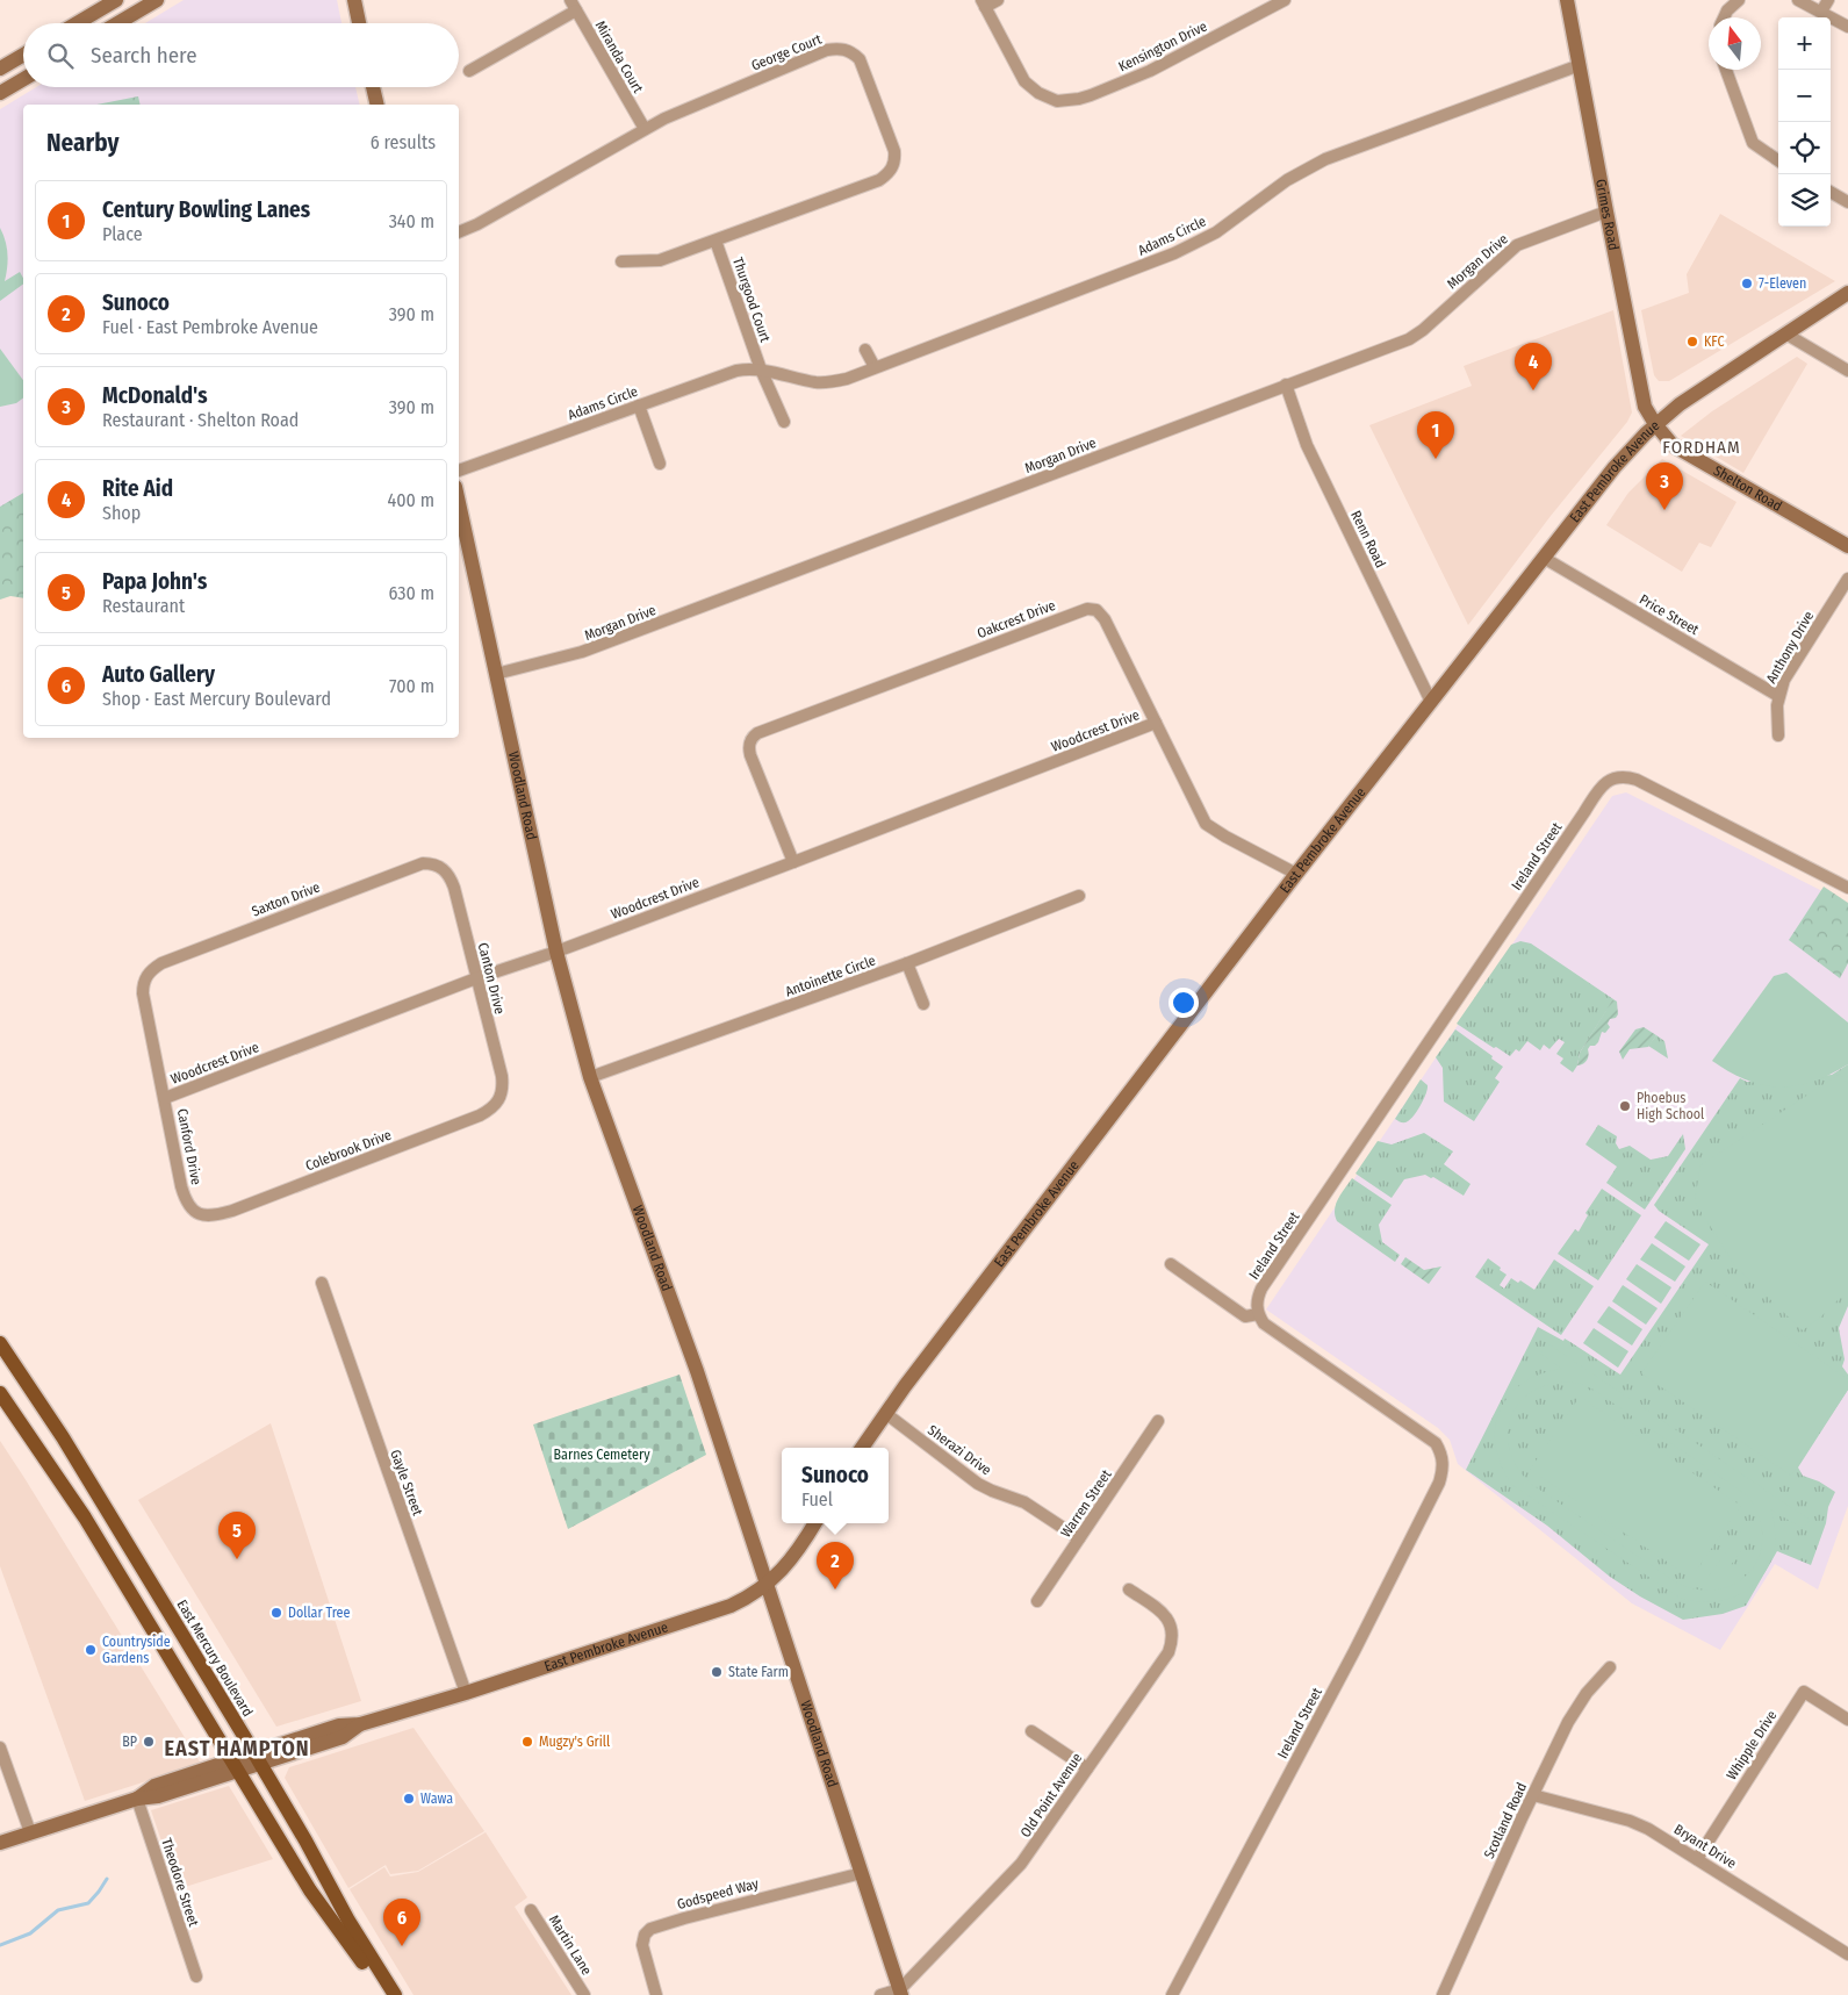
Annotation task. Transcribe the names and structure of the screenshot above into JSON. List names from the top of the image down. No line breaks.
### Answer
{"streets":{"main road":["Grimes Road","East Pembroke Avenue","Shelton Road","Woodland Road","East Mercury Boulevard"],"street":["Kensington Drive","George Court","Miranda Court","Adams Circle","Morgan Drive","Thurgood Court","Renn Road","Price Street","Oakcrest Drive","Anthony Drive","Woodcrest Drive","Ireland Street","Saxton Drive","Antoinette Circle","Canton Drive","Canford Drive","Colebrook Drive","Sherazi Drive","Gayle Street","Warren Street","Whipple Drive","Old Point Avenue","Scotland Road","Bryant Drive","Theodore Street","Godspeed Way","Martin Lane"]},"crossings":[["George Court","Miranda Court"],["George Court","Thurgood Court"],["Grimes Road","Adams Circle"],["Grimes Road","Morgan Drive"],["Grimes Road","East Pembroke Avenue"],["Grimes Road","Shelton Road"],["Adams Circle","Thurgood Court"],["Morgan Drive","Renn Road"],["Morgan Drive","Woodland Road"],["East Pembroke Avenue","Shelton Road"],["East Pembroke Avenue","Renn Road"],["East Pembroke Avenue","Price Street"],["East Pembroke Avenue","Oakcrest Drive"],["East Pembroke Avenue","Woodland Road"],["East Pembroke Avenue","Sherazi Drive"],["East Pembroke Avenue","Gayle Street"],["East Pembroke Avenue","East Mercury Boulevard"],["East Pembroke Avenue","Theodore Street"],["Price Street","Anthony Drive"],["Oakcrest Drive","Woodcrest Drive"],["Woodcrest Drive","Woodland Road"],["Woodcrest Drive","Canton Drive"],["Woodcrest Drive","Canford Drive"],["Woodland Road","Antoinette Circle"],["Woodland Road","Old Point Avenue"],["Woodland Road","Godspeed Way"],["Saxton Drive","Canton Drive"],["Saxton Drive","Canford Drive"],["Canton Drive","Colebrook Drive"],["Canford Drive","Colebrook Drive"],["Sherazi Drive","Warren Street"],["Whipple Drive","Bryant Drive"],["Scotland Road","Bryant Drive"]],"districts":["FORDHAM","EAST HAMPTON"],"parks":["Barnes Cemetery"],"places":["7-Eleven","KFC","Phoebus High School","Dollar Tree","Countryside Gardens","State Farm","BP","Mugzy's Grill","Wawa"],"north":"top","page":{"map_buttons":["+","−"],"search":"Search here","heading":["Nearby","6 results"],"list":[{"mark":"1","name":"Century Bowling Lanes","note":"Place","value":"340 m"},{"mark":"2","name":"Sunoco","note":"Fuel · East Pembroke Avenue","value":"390 m"},{"mark":"3","name":"McDonald's","note":"Restaurant · Shelton Road","value":"390 m"},{"mark":"4","name":"Rite Aid","note":"Shop","value":"400 m"},{"mark":"5","name":"Papa John's","note":"Restaurant","value":"630 m"},{"mark":"6","name":"Auto Gallery","note":"Shop · East Mercury Boulevard","value":"700 m"}],"pins":["4","1","3","5","2","6"],"popup":["Sunoco","Fuel"]}}
